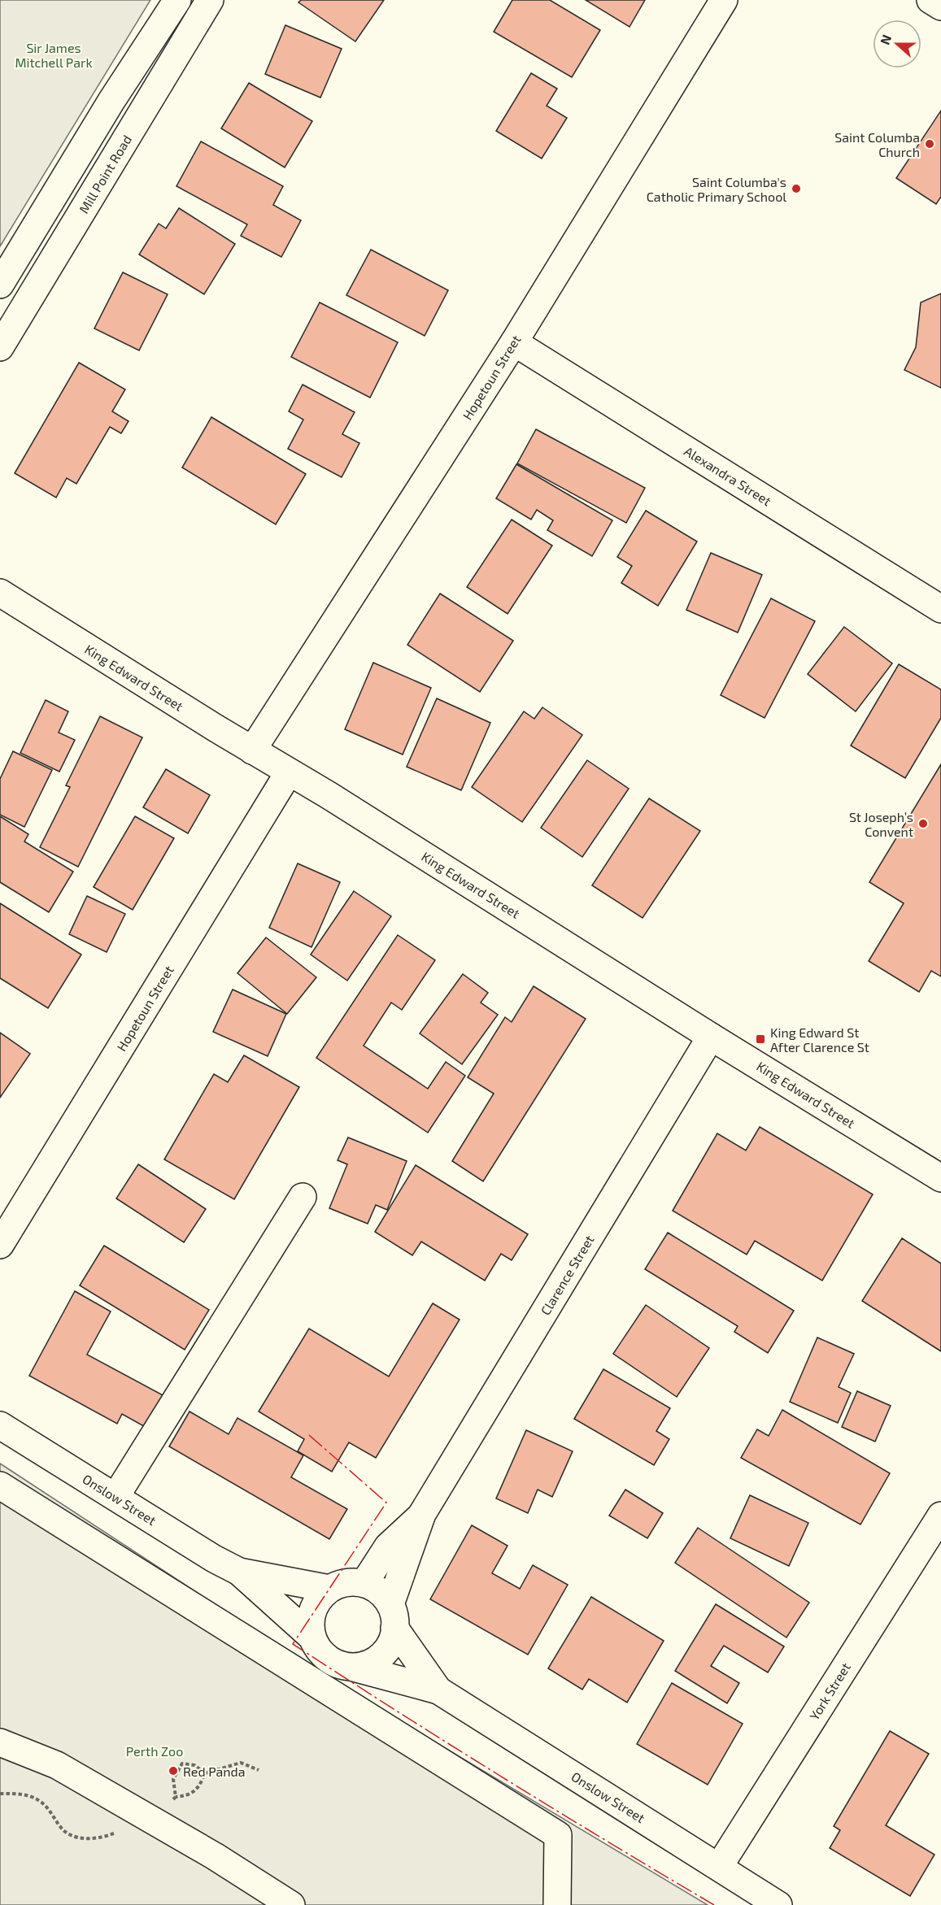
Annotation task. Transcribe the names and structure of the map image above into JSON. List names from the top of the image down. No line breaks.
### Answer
{"streets":{"street":["Mill Point Road","Hopetoun Street","Alexandra Street","King Edward Street","Clarence Street","Onslow Street","York Street"]},"crossings":[["Hopetoun Street","Alexandra Street"],["Hopetoun Street","King Edward Street"],["King Edward Street","Clarence Street"],["Clarence Street","Onslow Street"],["Onslow Street","York Street"]],"parks":["Sir James Mitchell Park","Perth Zoo"],"places":{"other":["Saint Columba Church","Saint Columba's Catholic Primary School","St Joseph’s Convent","Red Panda"],"transit":["King Edward St After Clarence St"]},"north":"left"}
